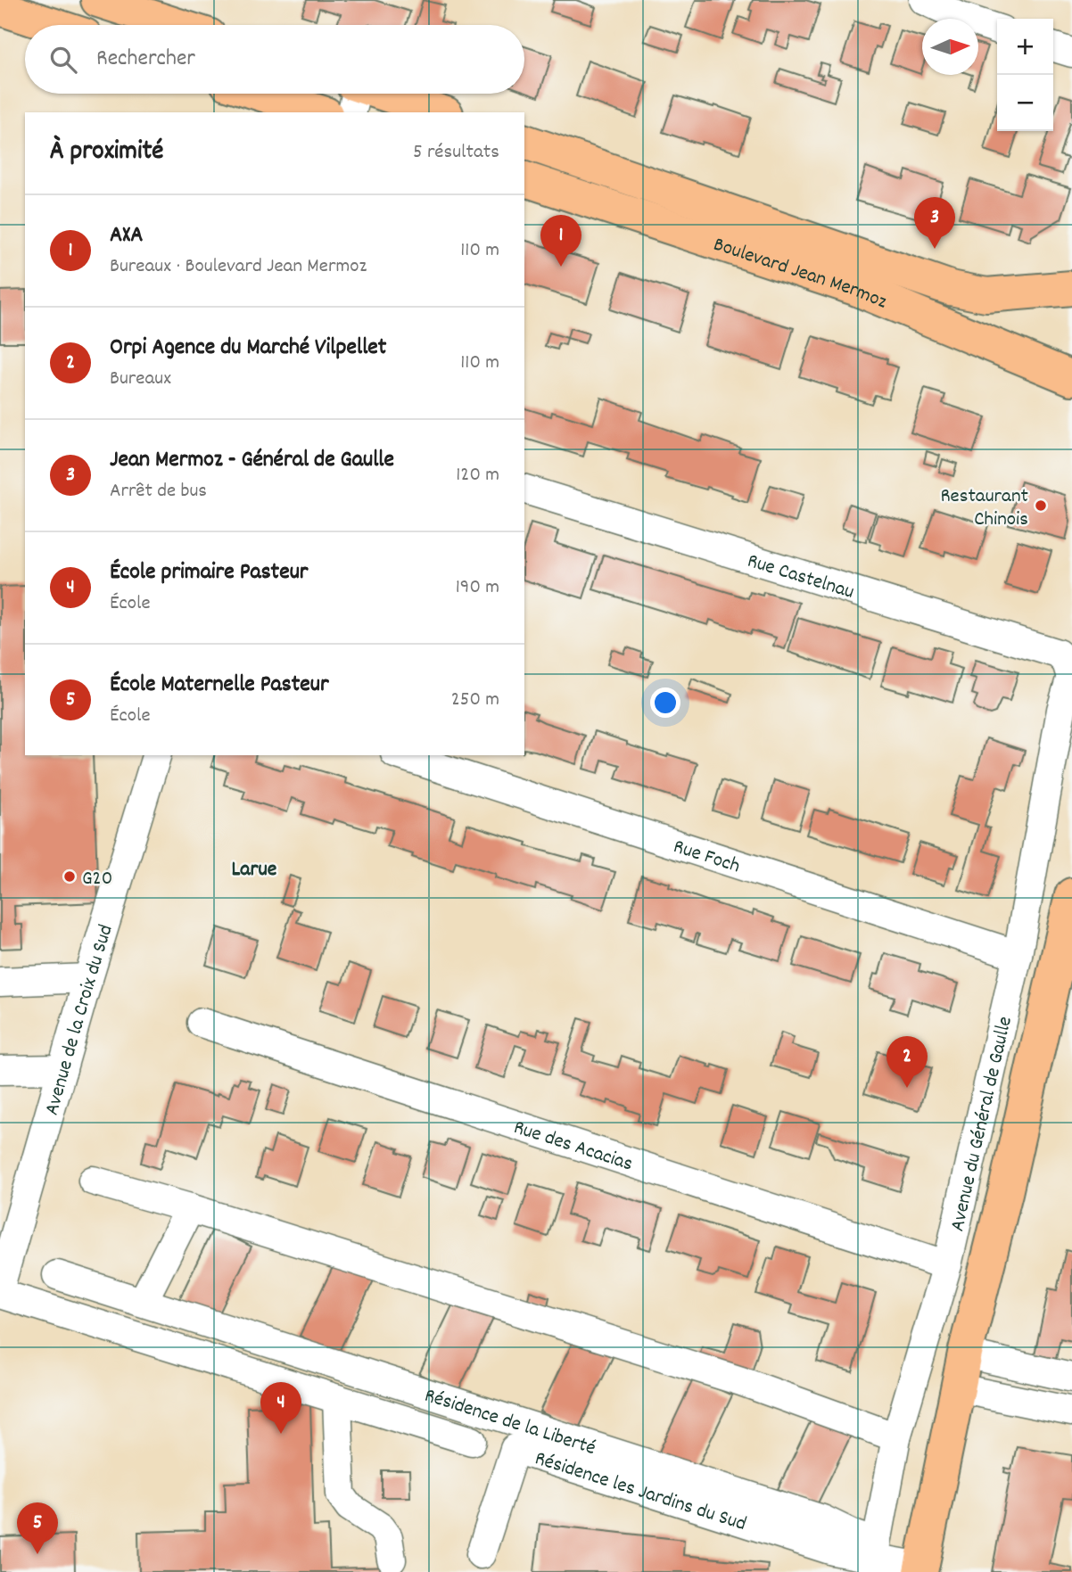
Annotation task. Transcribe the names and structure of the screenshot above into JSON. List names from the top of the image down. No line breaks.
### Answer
{"streets":{"main road":["Boulevard Jean Mermoz","Avenue du Général de Gaulle"],"street":["Rue Castelnau","Rue Foch","Avenue de la Croix du Sud","Rue des Acacias","Résidence de la Liberté","Résidence les Jardins du Sud"]},"crossings":[["Rue Castelnau","Avenue du Général de Gaulle"],["Rue Foch","Avenue du Général de Gaulle"],["Avenue du Général de Gaulle","Rue des Acacias"],["Avenue du Général de Gaulle","Résidence de la Liberté"],["Avenue du Général de Gaulle","Résidence les Jardins du Sud"],["Résidence de la Liberté","Résidence les Jardins du Sud"]],"districts":["Larue"],"places":["Restaurant Chinois","G20"],"north":"right","page":{"map_buttons":["+","−"],"search":"Rechercher","heading":["À proximité","5 résultats"],"list":[{"mark":"1","name":"AXA","note":"Bureaux · Boulevard Jean Mermoz","value":"110 m"},{"mark":"2","name":"Orpi Agence du Marché Vilpellet","note":"Bureaux","value":"110 m"},{"mark":"3","name":"Jean Mermoz - Général de Gaulle","note":"Arrêt de bus","value":"120 m"},{"mark":"4","name":"École primaire Pasteur","note":"École","value":"190 m"},{"mark":"5","name":"École Maternelle Pasteur","note":"École","value":"250 m"}],"pins":["3","1","2","4","5"]}}
